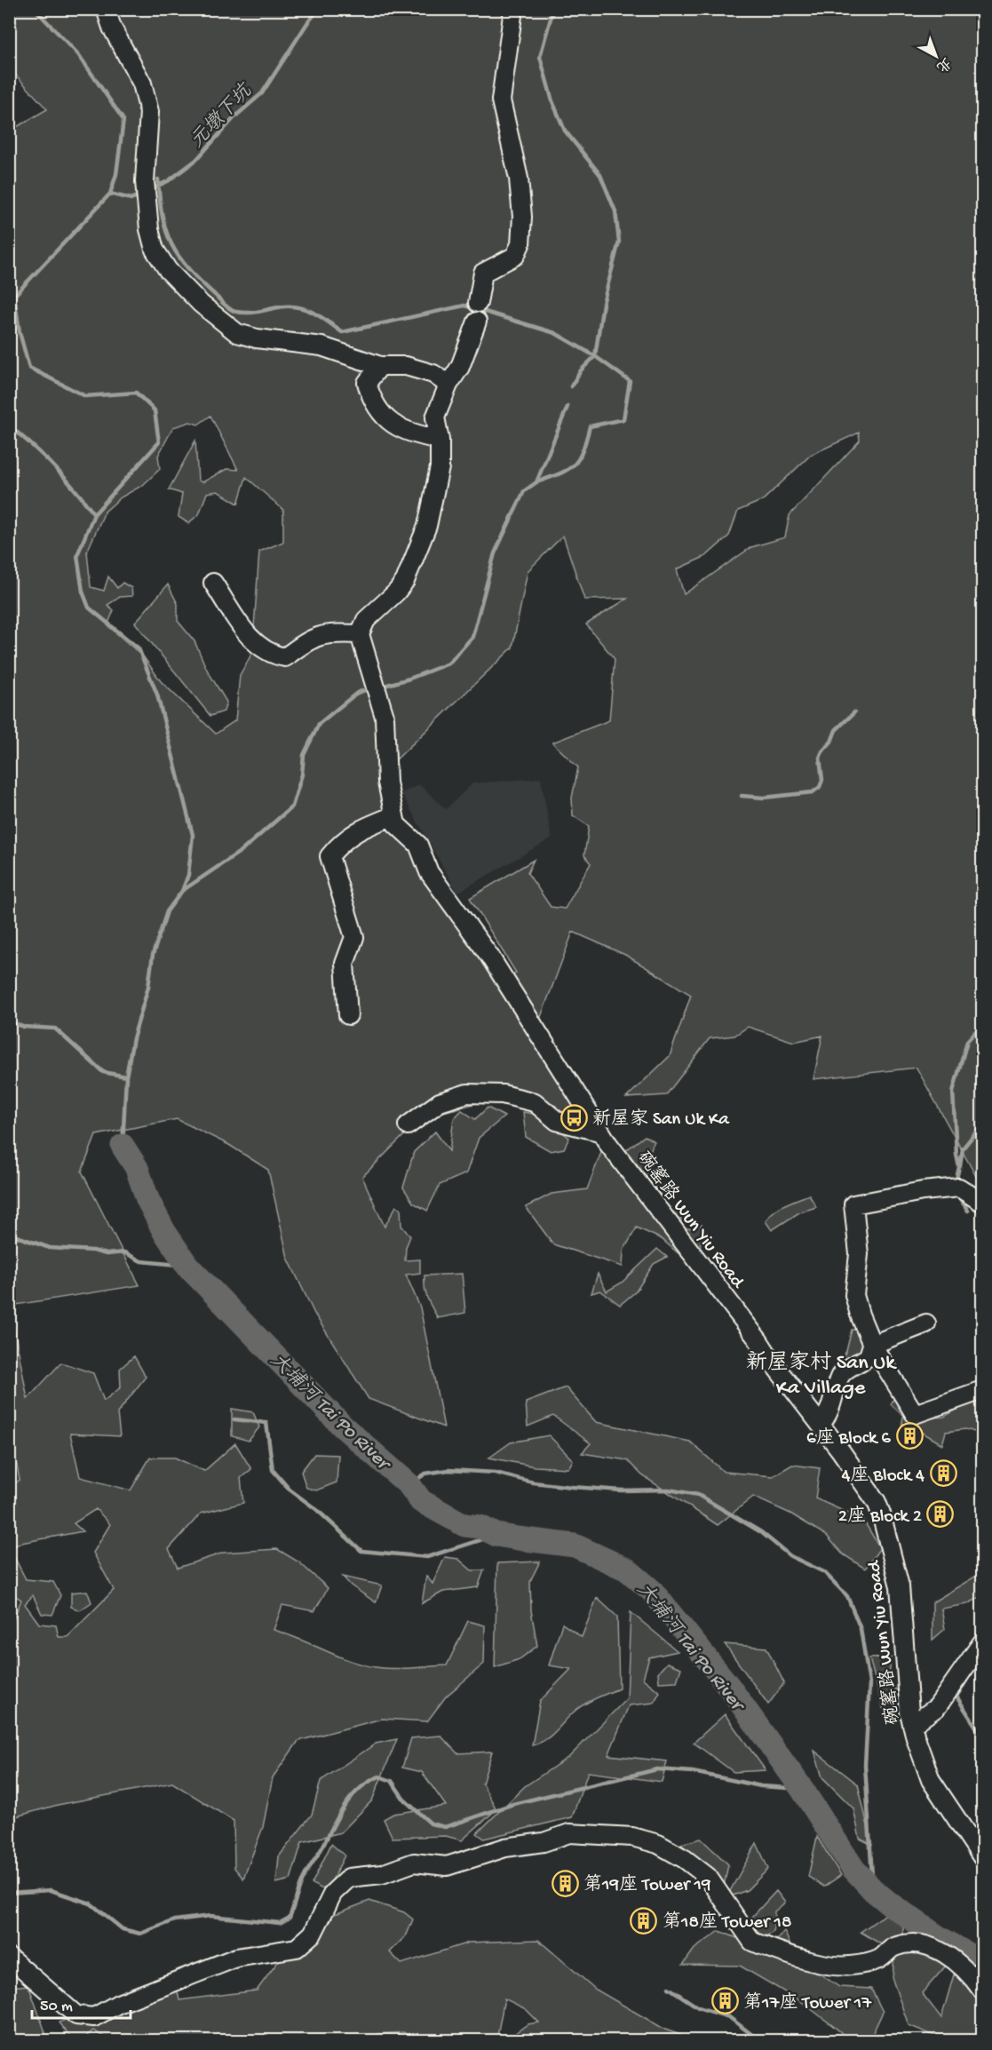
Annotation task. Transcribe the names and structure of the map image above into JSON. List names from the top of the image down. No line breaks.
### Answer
{"streets":{"street":["碗窰路 Wun Yiu Road"]},"districts":["新屋家村 San Uk Ka Village"],"water":["元墩下坑","大埔河 Tai Po River"],"places":{"bus stop":["新屋家 San Uk Ka"],"building":["6座 Block 6","4座 Block 4","2座 Block 2","第19座 Tower 19","第18座 Tower 18","第17座 Tower 17"]},"scale_bar":"50 m","north":"bottom right"}
